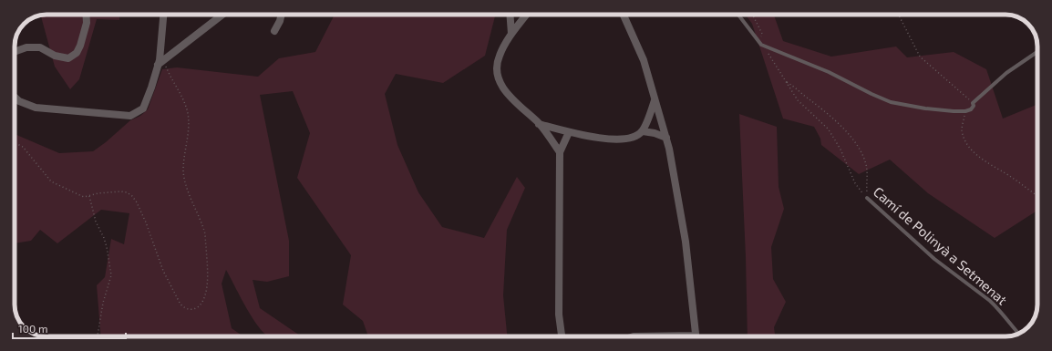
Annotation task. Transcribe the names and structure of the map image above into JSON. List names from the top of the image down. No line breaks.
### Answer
{"streets":{"lane":["Camí de Polinyà a Setmenat"]},"scale_bar":"100 m"}
